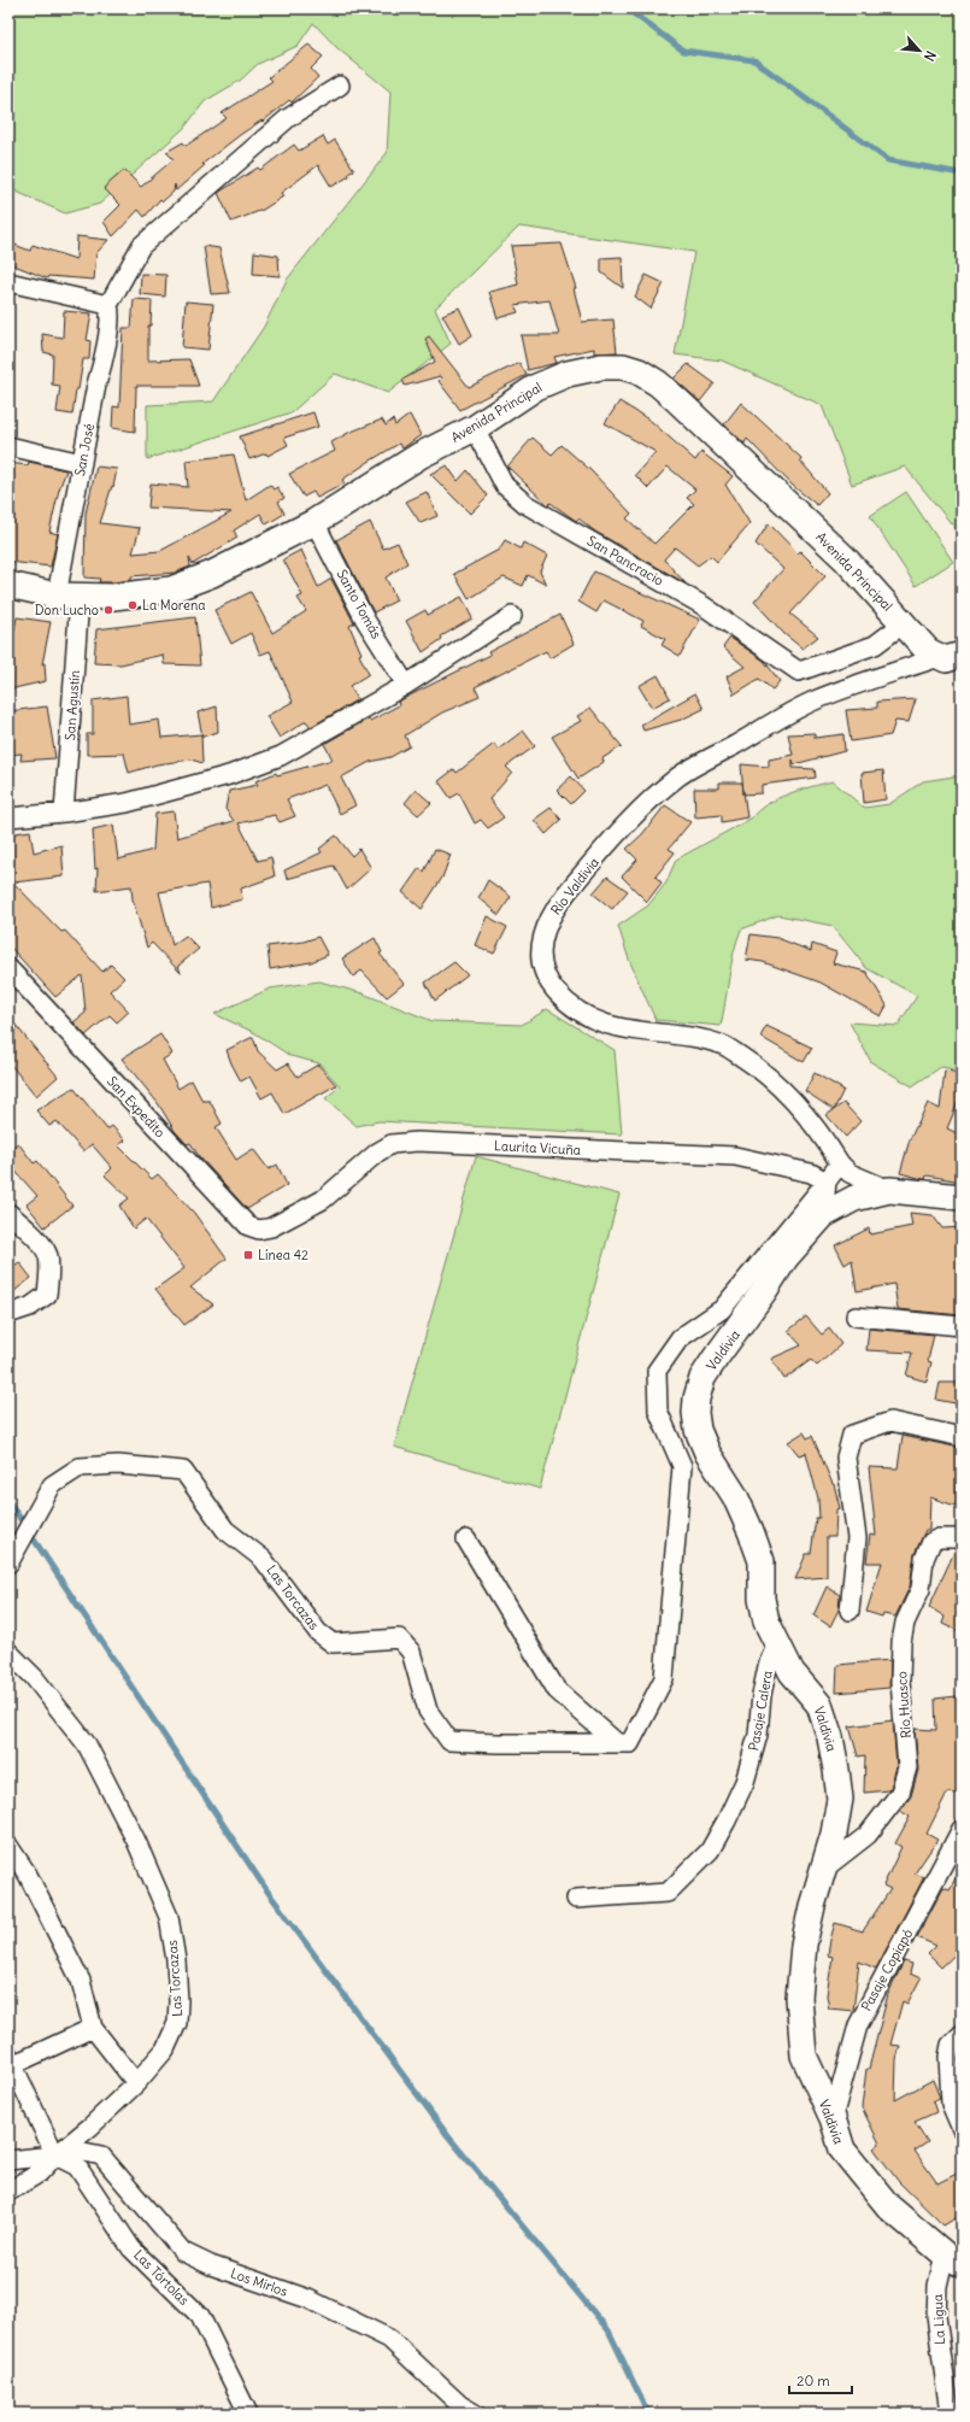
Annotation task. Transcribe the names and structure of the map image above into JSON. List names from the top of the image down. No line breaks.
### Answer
{"streets":{"street":["Avenida Principal","San José","San Pancracio","Santo Tomás","San Agustín","Río Valdivia","San Expedito","Laurita Vicuña","Valdivia","Las Torcazas","Río Huasco","Pasaje Calera","Pasaje Copiapó","Las Tórtolas","Los Mirlos","La Ligua"]},"crossings":[["Avenida Principal","San José"],["Avenida Principal","San Pancracio"],["Avenida Principal","Santo Tomás"],["Avenida Principal","San Agustín"],["Avenida Principal","Río Valdivia"],["San José","San Agustín"],["Río Valdivia","Valdivia"],["San Expedito","Laurita Vicuña"],["Valdivia","Río Huasco"],["Valdivia","Pasaje Calera"],["Valdivia","Pasaje Copiapó"],["Valdivia","La Ligua"],["Las Torcazas","Las Tórtolas"],["Las Torcazas","Los Mirlos"],["Las Tórtolas","Los Mirlos"]],"places":{"other":["La Morena","Don Lucho"],"transit":["Línea 42"]},"scale_bar":"20 m","north":"bottom right"}
